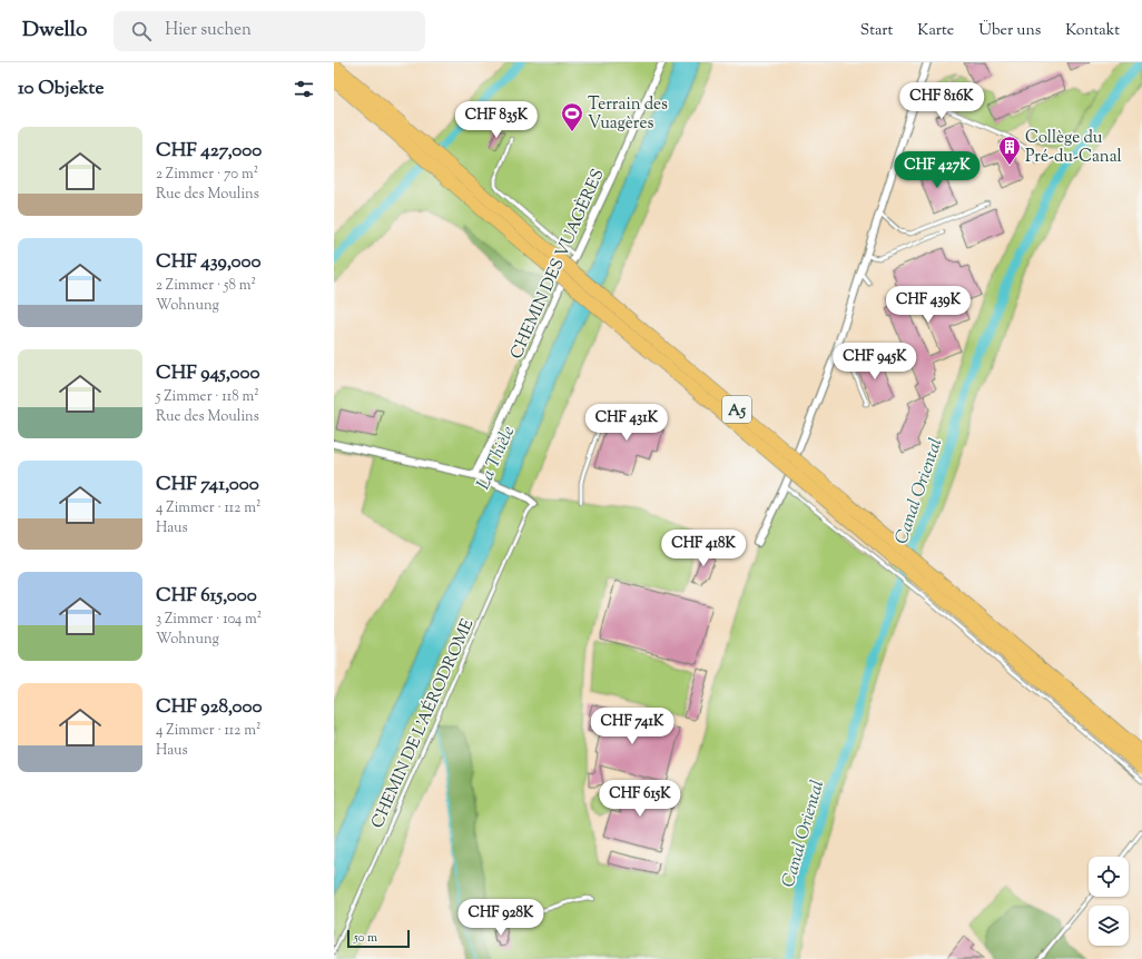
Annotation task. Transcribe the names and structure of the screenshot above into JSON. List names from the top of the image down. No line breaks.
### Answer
{"streets":{"highway":["A5"],"street":["CHEMIN DES VUAGÈRES"],"lane":["CHEMIN DE L'AÉRODROME"]},"water":["La Thièle","Canal Oriental"],"places":{"sports":["Terrain des Vuagères"],"building":["Collège du Pré-du-Canal"]},"scale_bar":"50 m","page":{"header":"Dwello","search":"Hier suchen","nav":["Start","Karte","Über uns","Kontakt"],"heading":"10 Objekte","price":["CHF 816K","CHF 835K","CHF 427K","CHF 439K","CHF 945K","CHF 431K","CHF 418K","CHF 741K","CHF 615K","CHF 928K"],"list":[{"name":"CHF 427,000","note":"2 Zimmer · 70 m² · Rue des Moulins"},{"name":"CHF 439,000","note":"2 Zimmer · 58 m² · Wohnung"},{"name":"CHF 945,000","note":"5 Zimmer · 118 m² · Rue des Moulins"},{"name":"CHF 741,000","note":"4 Zimmer · 112 m² · Haus"},{"name":"CHF 615,000","note":"3 Zimmer · 104 m² · Wohnung"},{"name":"CHF 928,000","note":"4 Zimmer · 112 m² · Haus"}],"scale":"50 m"}}
